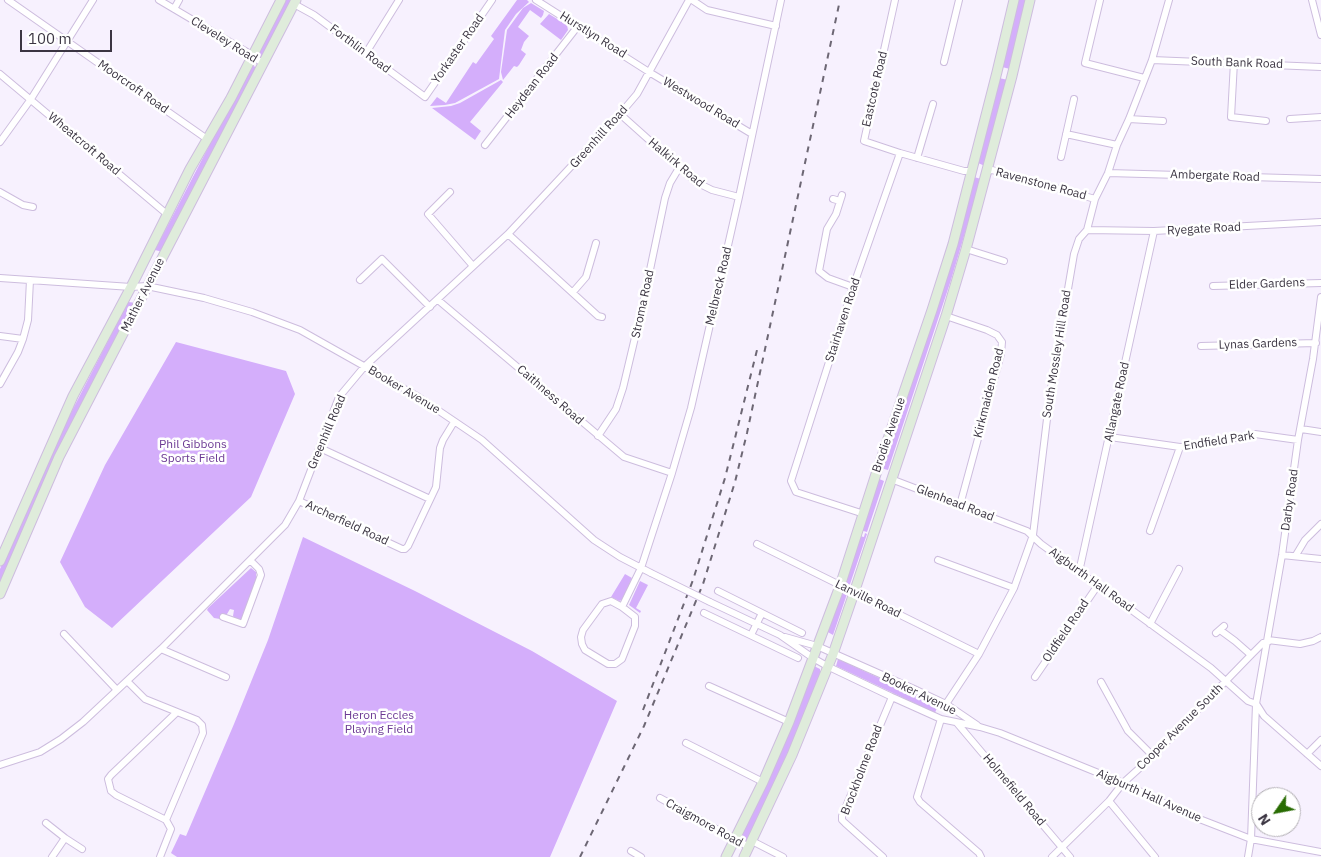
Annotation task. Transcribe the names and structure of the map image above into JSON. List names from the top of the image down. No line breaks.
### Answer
{"streets":{"street":["Hurstlyn Road","Cleveley Road","Forthlin Road","Yorkaster Road","South Bank Road","Heydean Road","Moorcroft Road","Eastcote Road","Westwood Road","Greenhill Road","Wheatcroft Road","Halkirk Road","Ambergate Road","Ravenstone Road","Ryegate Road","Elder Gardens","Melbreck Road","Mather Avenue","Stroma Road","Stairhaven Road","Lynas Gardens","South Mossley Hill Road","Booker Avenue","Kirkmaiden Road","Caithness Road","Allangate Road","Brodie Avenue","Endfield Park","Darby Road","Glenhead Road","Archerfield Road","Aigburth Hall Road","Lanville Road","Oldfield Road","Cooper Avenue South","Brockholme Road","Holmefield Road","Aigburth Hall Avenue","Craigmore Road"]},"crossings":[["Hurstlyn Road","Heydean Road"],["Hurstlyn Road","Westwood Road"],["Hurstlyn Road","Greenhill Road"],["Cleveley Road","Mather Avenue"],["Forthlin Road","Yorkaster Road"],["Forthlin Road","Mather Avenue"],["South Bank Road","South Mossley Hill Road"],["Moorcroft Road","Mather Avenue"],["Eastcote Road","Stairhaven Road"],["Westwood Road","Greenhill Road"],["Westwood Road","Melbreck Road"],["Greenhill Road","Halkirk Road"],["Greenhill Road","Booker Avenue"],["Greenhill Road","Caithness Road"],["Greenhill Road","Archerfield Road"],["Wheatcroft Road","Mather Avenue"],["Halkirk Road","Melbreck Road"],["Halkirk Road","Stroma Road"],["Ambergate Road","South Mossley Hill Road"],["Ravenstone Road","South Mossley Hill Road"],["Ravenstone Road","Brodie Avenue"],["Ryegate Road","South Mossley Hill Road"],["Ryegate Road","Allangate Road"],["Melbreck Road","Booker Avenue"],["Melbreck Road","Caithness Road"],["Mather Avenue","Booker Avenue"],["Stroma Road","Caithness Road"],["Stairhaven Road","Brodie Avenue"],["Lynas Gardens","Darby Road"],["South Mossley Hill Road","Booker Avenue"],["South Mossley Hill Road","Glenhead Road"],["South Mossley Hill Road","Aigburth Hall Road"],["South Mossley Hill Road","Lanville Road"],["Booker Avenue","Brodie Avenue"],["Booker Avenue","Archerfield Road"],["Booker Avenue","Brockholme Road"],["Booker Avenue","Holmefield Road"],["Booker Avenue","Aigburth Hall Avenue"],["Kirkmaiden Road","Brodie Avenue"],["Kirkmaiden Road","Glenhead Road"],["Allangate Road","Endfield Park"],["Allangate Road","Aigburth Hall Road"],["Brodie Avenue","Glenhead Road"],["Brodie Avenue","Lanville Road"],["Brodie Avenue","Craigmore Road"],["Endfield Park","Darby Road"],["Darby Road","Aigburth Hall Road"],["Darby Road","Cooper Avenue South"],["Darby Road","Aigburth Hall Avenue"],["Glenhead Road","Aigburth Hall Road"],["Aigburth Hall Road","Oldfield Road"],["Aigburth Hall Road","Cooper Avenue South"],["Cooper Avenue South","Holmefield Road"],["Cooper Avenue South","Aigburth Hall Avenue"]],"parks":["Phil Gibbons Sports Field","Heron Eccles Playing Field"],"scale_bar":"100 m","north":"bottom left"}
